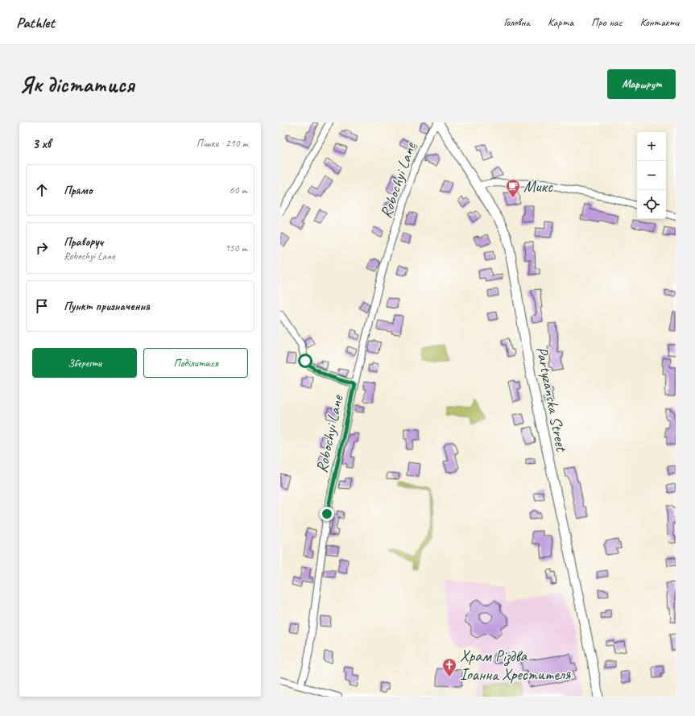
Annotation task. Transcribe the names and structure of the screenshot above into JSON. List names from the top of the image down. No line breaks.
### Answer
{"streets":{"main road":["Partyzanska Street"],"street":["Robochyi Lane"]},"crossings":[["Robochyi Lane","Partyzanska Street"]],"places":{"cafe":["Микс"],"church":["Храм Різдва Іоанна Хрестителя"]},"page":{"header":"Pathlet","nav":["Головна","Карта","Про нас","Контакти"],"buttons":["Маршрут",["Зберегти","Поділитися"]],"title":"Як дістатися","heading":["3 хв","Пішки · 210 m"],"map_buttons":["+","−"],"list":[["Прямо","60 m"],["Праворуч","Robochyi Lane","150 m"],"Пункт призначення"]}}
